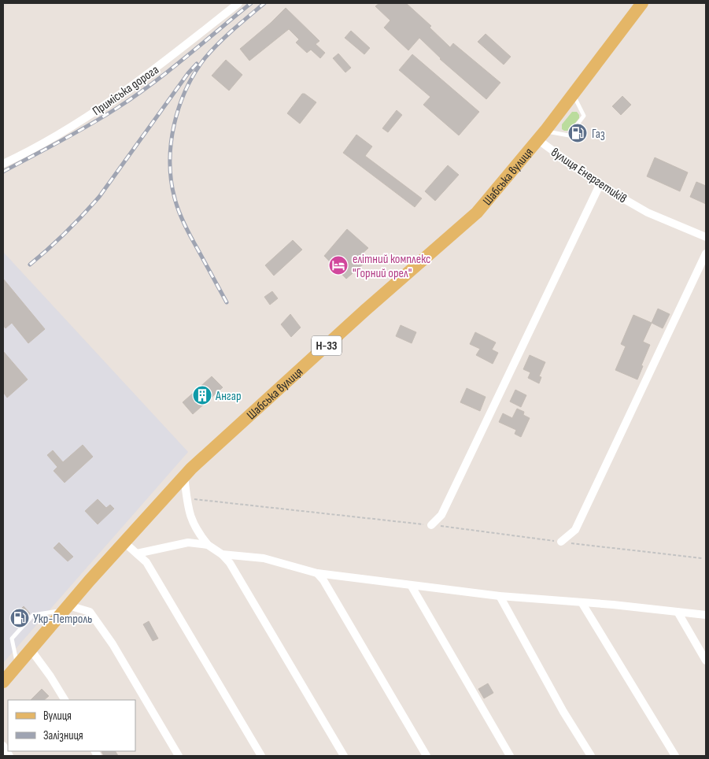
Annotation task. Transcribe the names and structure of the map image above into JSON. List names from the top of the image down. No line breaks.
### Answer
{"streets":{"main road":["Шабська вулиця","Н-33"],"street":["Приміська дорога","вулиця Енергетиків"]},"crossings":[["вулиця Енергетиків","Шабська вулиця"]],"places":{"fuel station":["Газ","Укр-Петроль"],"hotel":["елітний комплекс \"Горний орел\""],"building":["Ангар"]},"legend":["Вулиця","Залізниця"]}
